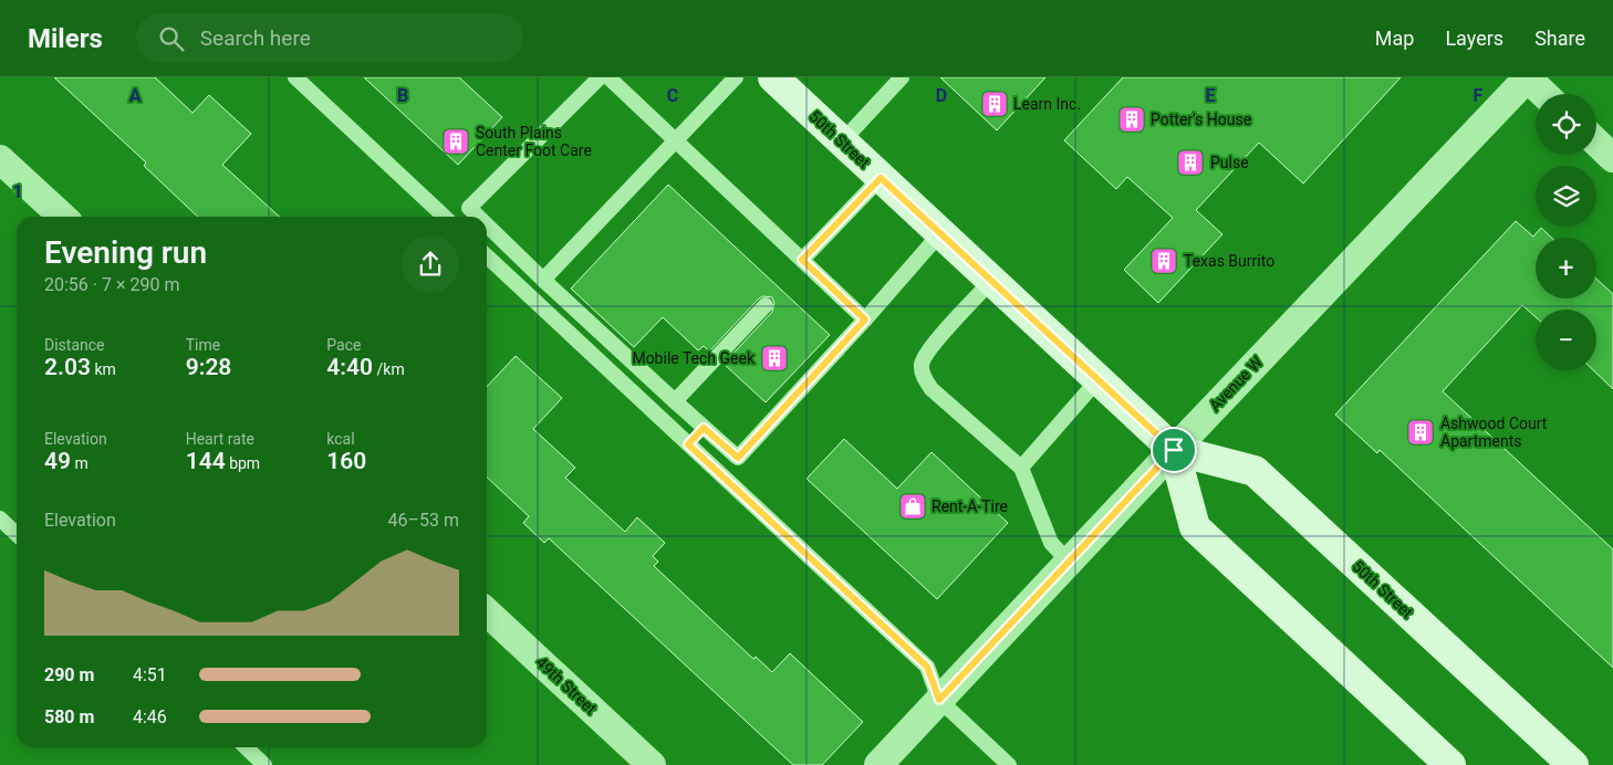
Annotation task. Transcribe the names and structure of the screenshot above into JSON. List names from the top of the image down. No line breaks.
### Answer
{"streets":{"main road":["50th Street"],"street":["Avenue W","49th Street"]},"crossings":[["50th Street","Avenue W"]],"places":{"building":["Learn Inc.","Potter's House","South Plains Center Foot Care","Pulse","Texas Burrito","Mobile Tech Geek","Ashwood Court Apartments"],"shop":["Rent-A-Tire"]},"page":{"header":"Milers","search":"Search here","nav":["Map","Layers","Share"],"map_buttons":["+","−"],"heading":["Evening run","20:56 · 7 × 290 m"],"stats":[["Distance","2.03 km"],["Time","9:28"],["Pace","4:40 /km"],["Elevation","49 m"],["Heart rate","144 bpm"],["kcal","160"]],"chart":["Elevation","46–53 m"],"list":[{"name":"290 m","note":"4:51"},{"name":"580 m","note":"4:46"}]},"grid":{"columns":["A","B","C","D","E","F"],"rows":["1"]}}
